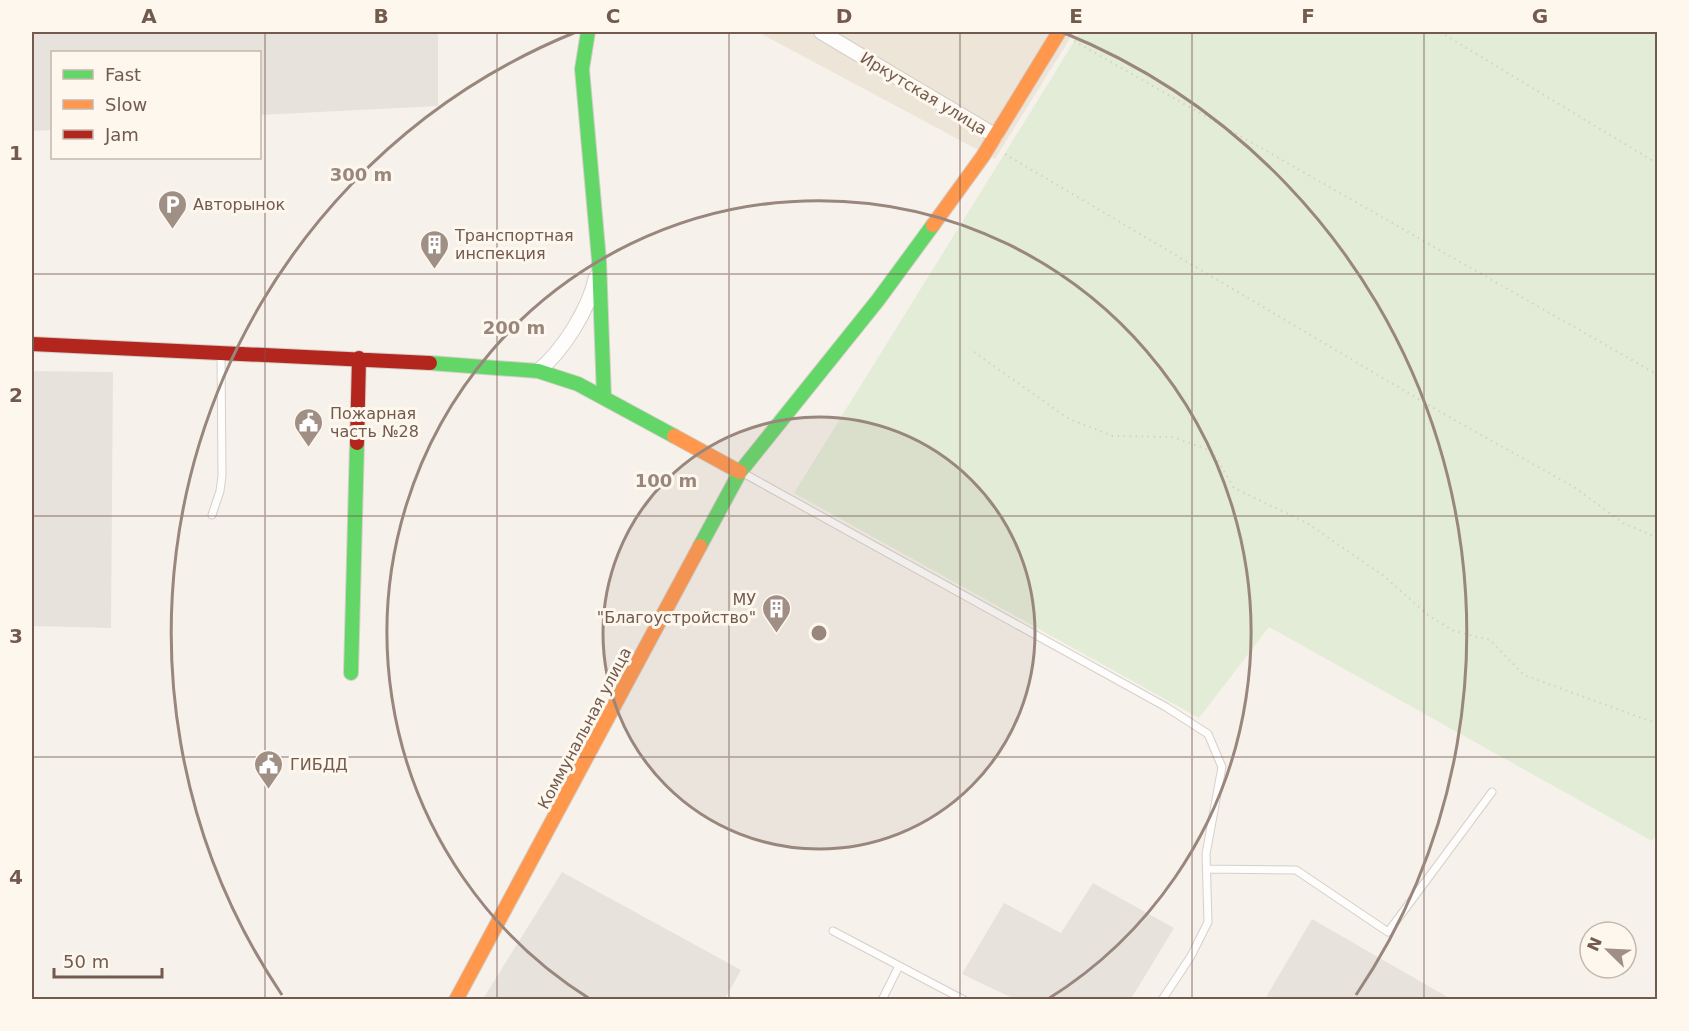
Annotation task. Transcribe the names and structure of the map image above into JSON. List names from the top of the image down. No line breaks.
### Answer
{"streets":{"street":["Иркутская улица","Коммунальная улица"]},"crossings":[["Иркутская улица","Коммунальная улица"]],"places":{"parking":["Авторынок"],"building":["Транспортная инспекция","МУ \"Благоустройство\""],"public building":["Пожарная часть №28","ГИБДД"]},"legend":["Fast","Slow","Jam"],"scale_bar":"50 m","north":"top left","grid":{"columns":["A","B","C","D","E","F","G"],"rows":["1","2","3","4"]},"rings":["300 m","200 m","100 m"]}
